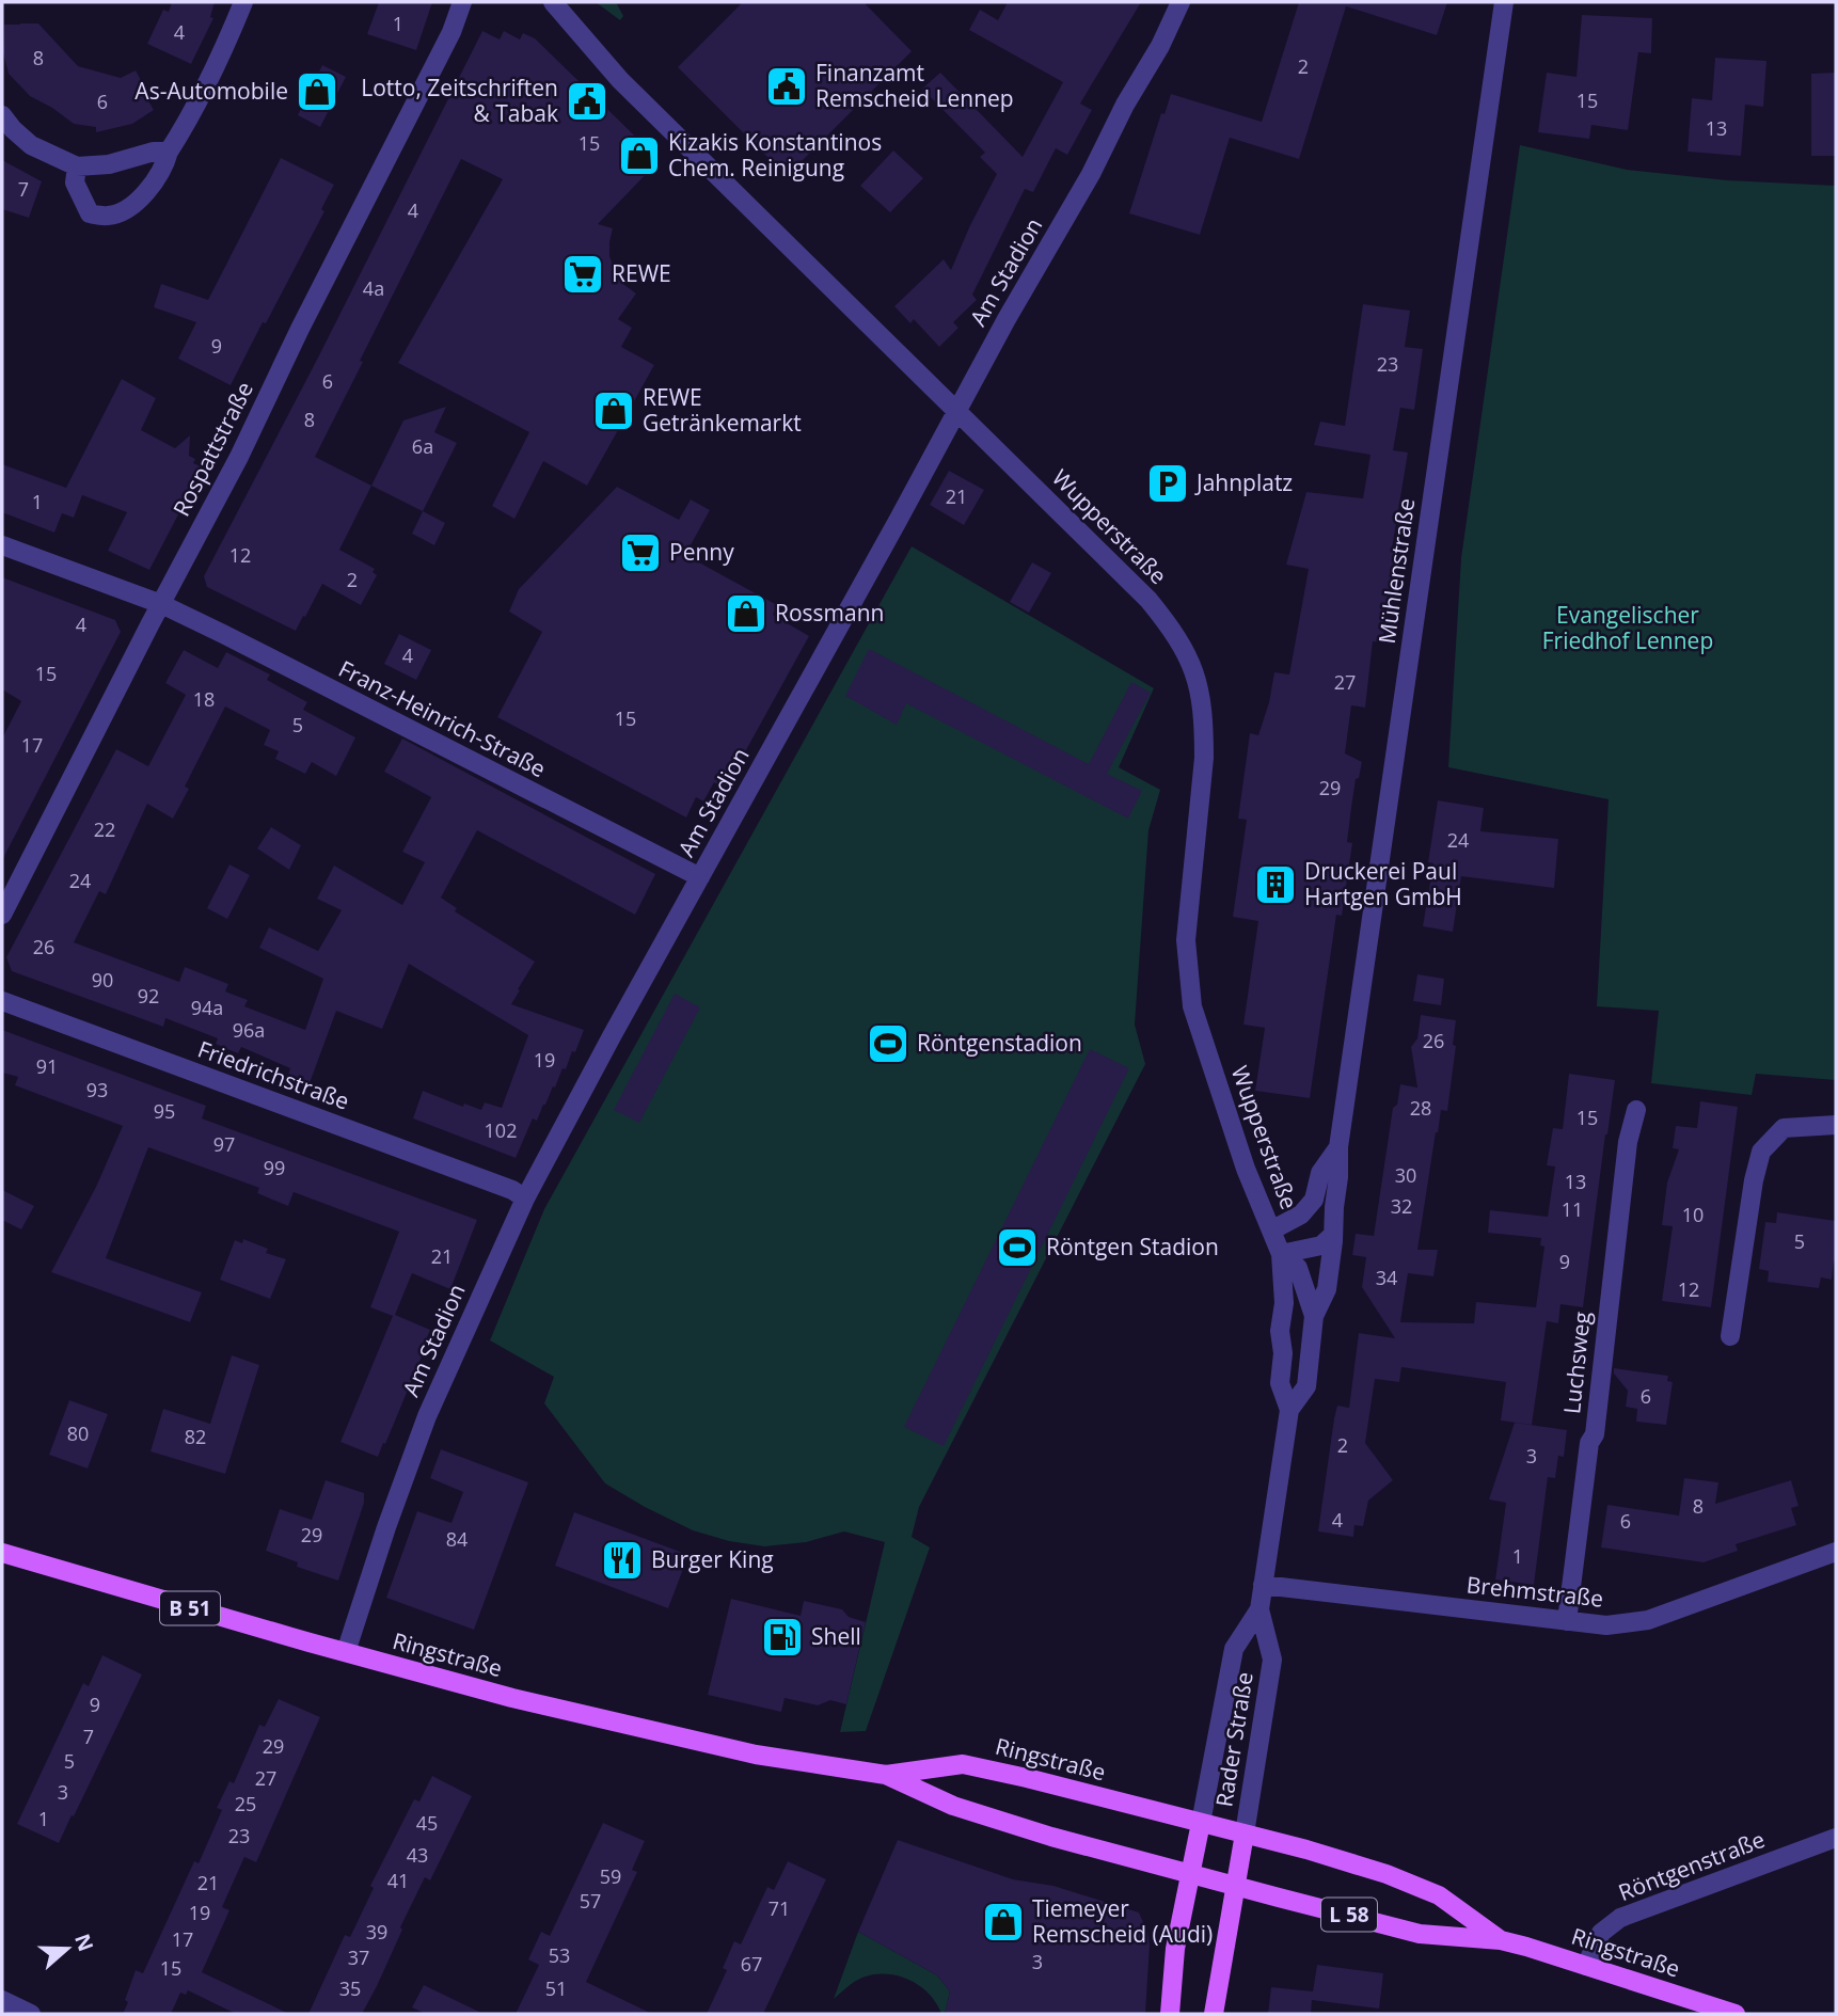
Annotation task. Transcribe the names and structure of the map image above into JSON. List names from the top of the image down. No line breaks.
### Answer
{"streets":{"main road":["B 51","Ringstraße","L 58"],"street":["Am Stadion","Rospattstraße","Wupperstraße","Mühlenstraße","Franz-Heinrich-Straße","Friedrichstraße","Luchsweg","Brehmstraße","Rader Straße","Röntgenstraße"]},"crossings":[["Am Stadion","Wupperstraße"],["Am Stadion","Franz-Heinrich-Straße"],["Am Stadion","Friedrichstraße"],["Am Stadion","Ringstraße"],["Rospattstraße","Franz-Heinrich-Straße"],["Wupperstraße","Mühlenstraße"],["Wupperstraße","Rader Straße"],["Mühlenstraße","Rader Straße"],["Luchsweg","Brehmstraße"],["Brehmstraße","Rader Straße"],["B 51","Ringstraße"],["B 51","Rader Straße"],["Ringstraße","Rader Straße"],["Ringstraße","Röntgenstraße"]],"parks":["Evangelischer Friedhof Lennep"],"places":{"public building":["Finanzamt Remscheid Lennep","Lotto, Zeitschriften & Tabak"],"shop":["As-Automobile","Kizakis Konstantinos Chem. Reinigung","REWE Getränkemarkt","Rossmann","Tiemeyer Remscheid (Audi)"],"supermarket":["REWE","Penny"],"parking":["Jahnplatz"],"building":["Druckerei Paul Hartgen GmbH"],"sports":["Röntgenstadion","Röntgen Stadion"],"restaurant":["Burger King"],"fuel station":["Shell"]},"house_numbers":["1","4","8","2","15","6","13","15","7","4","4a","9","23","6","8","6a","21","1","12","2","4","4","15","27","18","15","5","17","29","22","24","24","26","90","92","94a","96a","26","19","91","93","28","95","15","102","97","99","30","13","32","11","10","5","21","9","34","12","6","80","82","2","3","8","4","6","29","84","1","9","7","29","5","27","3","25","1","45","23","43","59","41","21","57","71","19","39","17","53","37","3","67","15","35","51"],"north":"right"}
